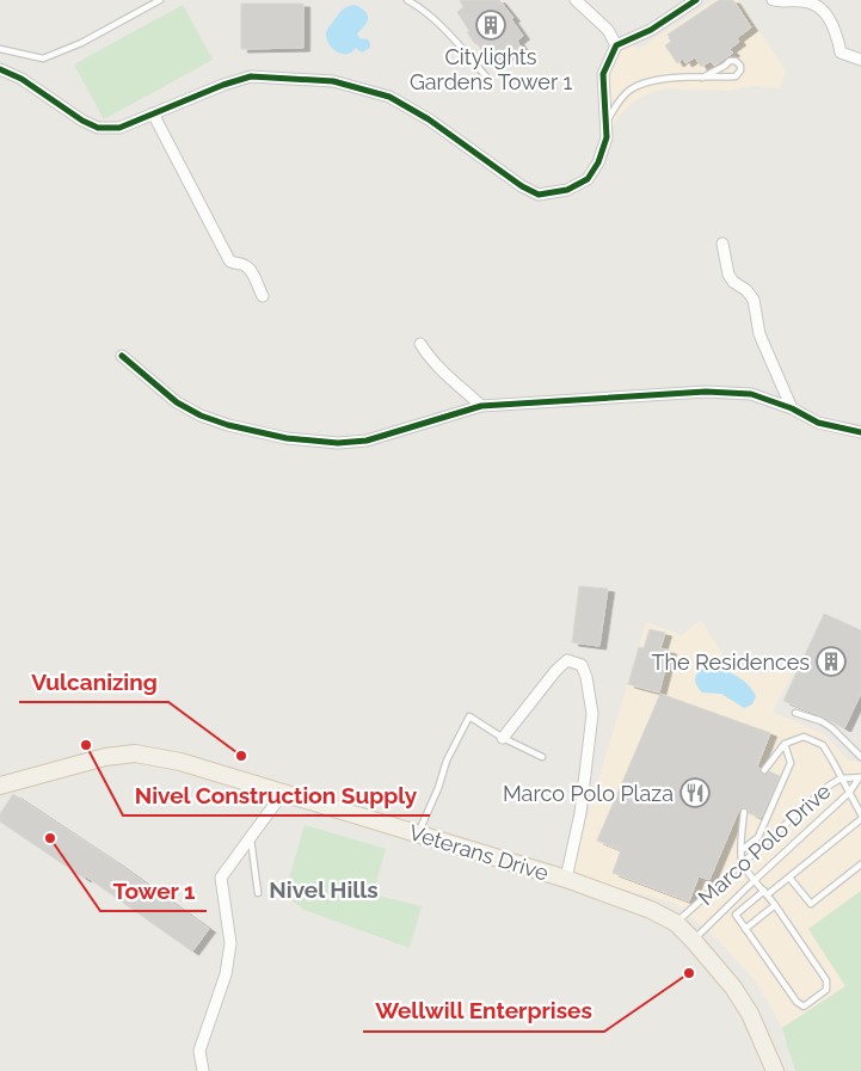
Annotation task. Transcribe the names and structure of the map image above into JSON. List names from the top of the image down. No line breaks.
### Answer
{"streets":{"main road":["Veterans Drive"],"lane":["Marco Polo Drive"]},"crossings":[["Marco Polo Drive","Veterans Drive"]],"districts":["Nivel Hills"],"places":{"building":["Citylights Gardens Tower 1","The Residences"],"other":["Nivel Construction Supply","Vulcanizing","Tower 1","Wellwill Enterprises"],"restaurant":["Marco Polo Plaza"]}}
